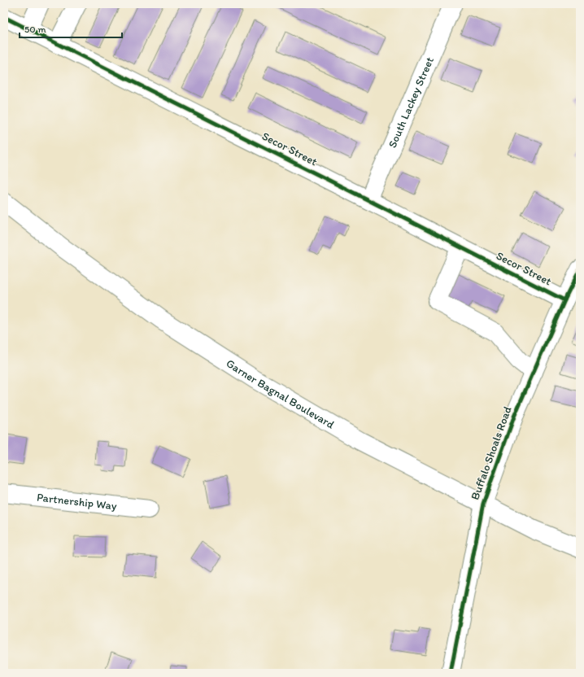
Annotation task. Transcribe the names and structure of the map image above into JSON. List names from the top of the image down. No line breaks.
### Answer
{"streets":{"main road":["South Lackey Street","Secor Street","Garner Bagnal Boulevard","Buffalo Shoals Road","Partnership Way"]},"crossings":[["South Lackey Street","Secor Street"],["Secor Street","Buffalo Shoals Road"],["Garner Bagnal Boulevard","Buffalo Shoals Road"]],"scale_bar":"50 m"}
